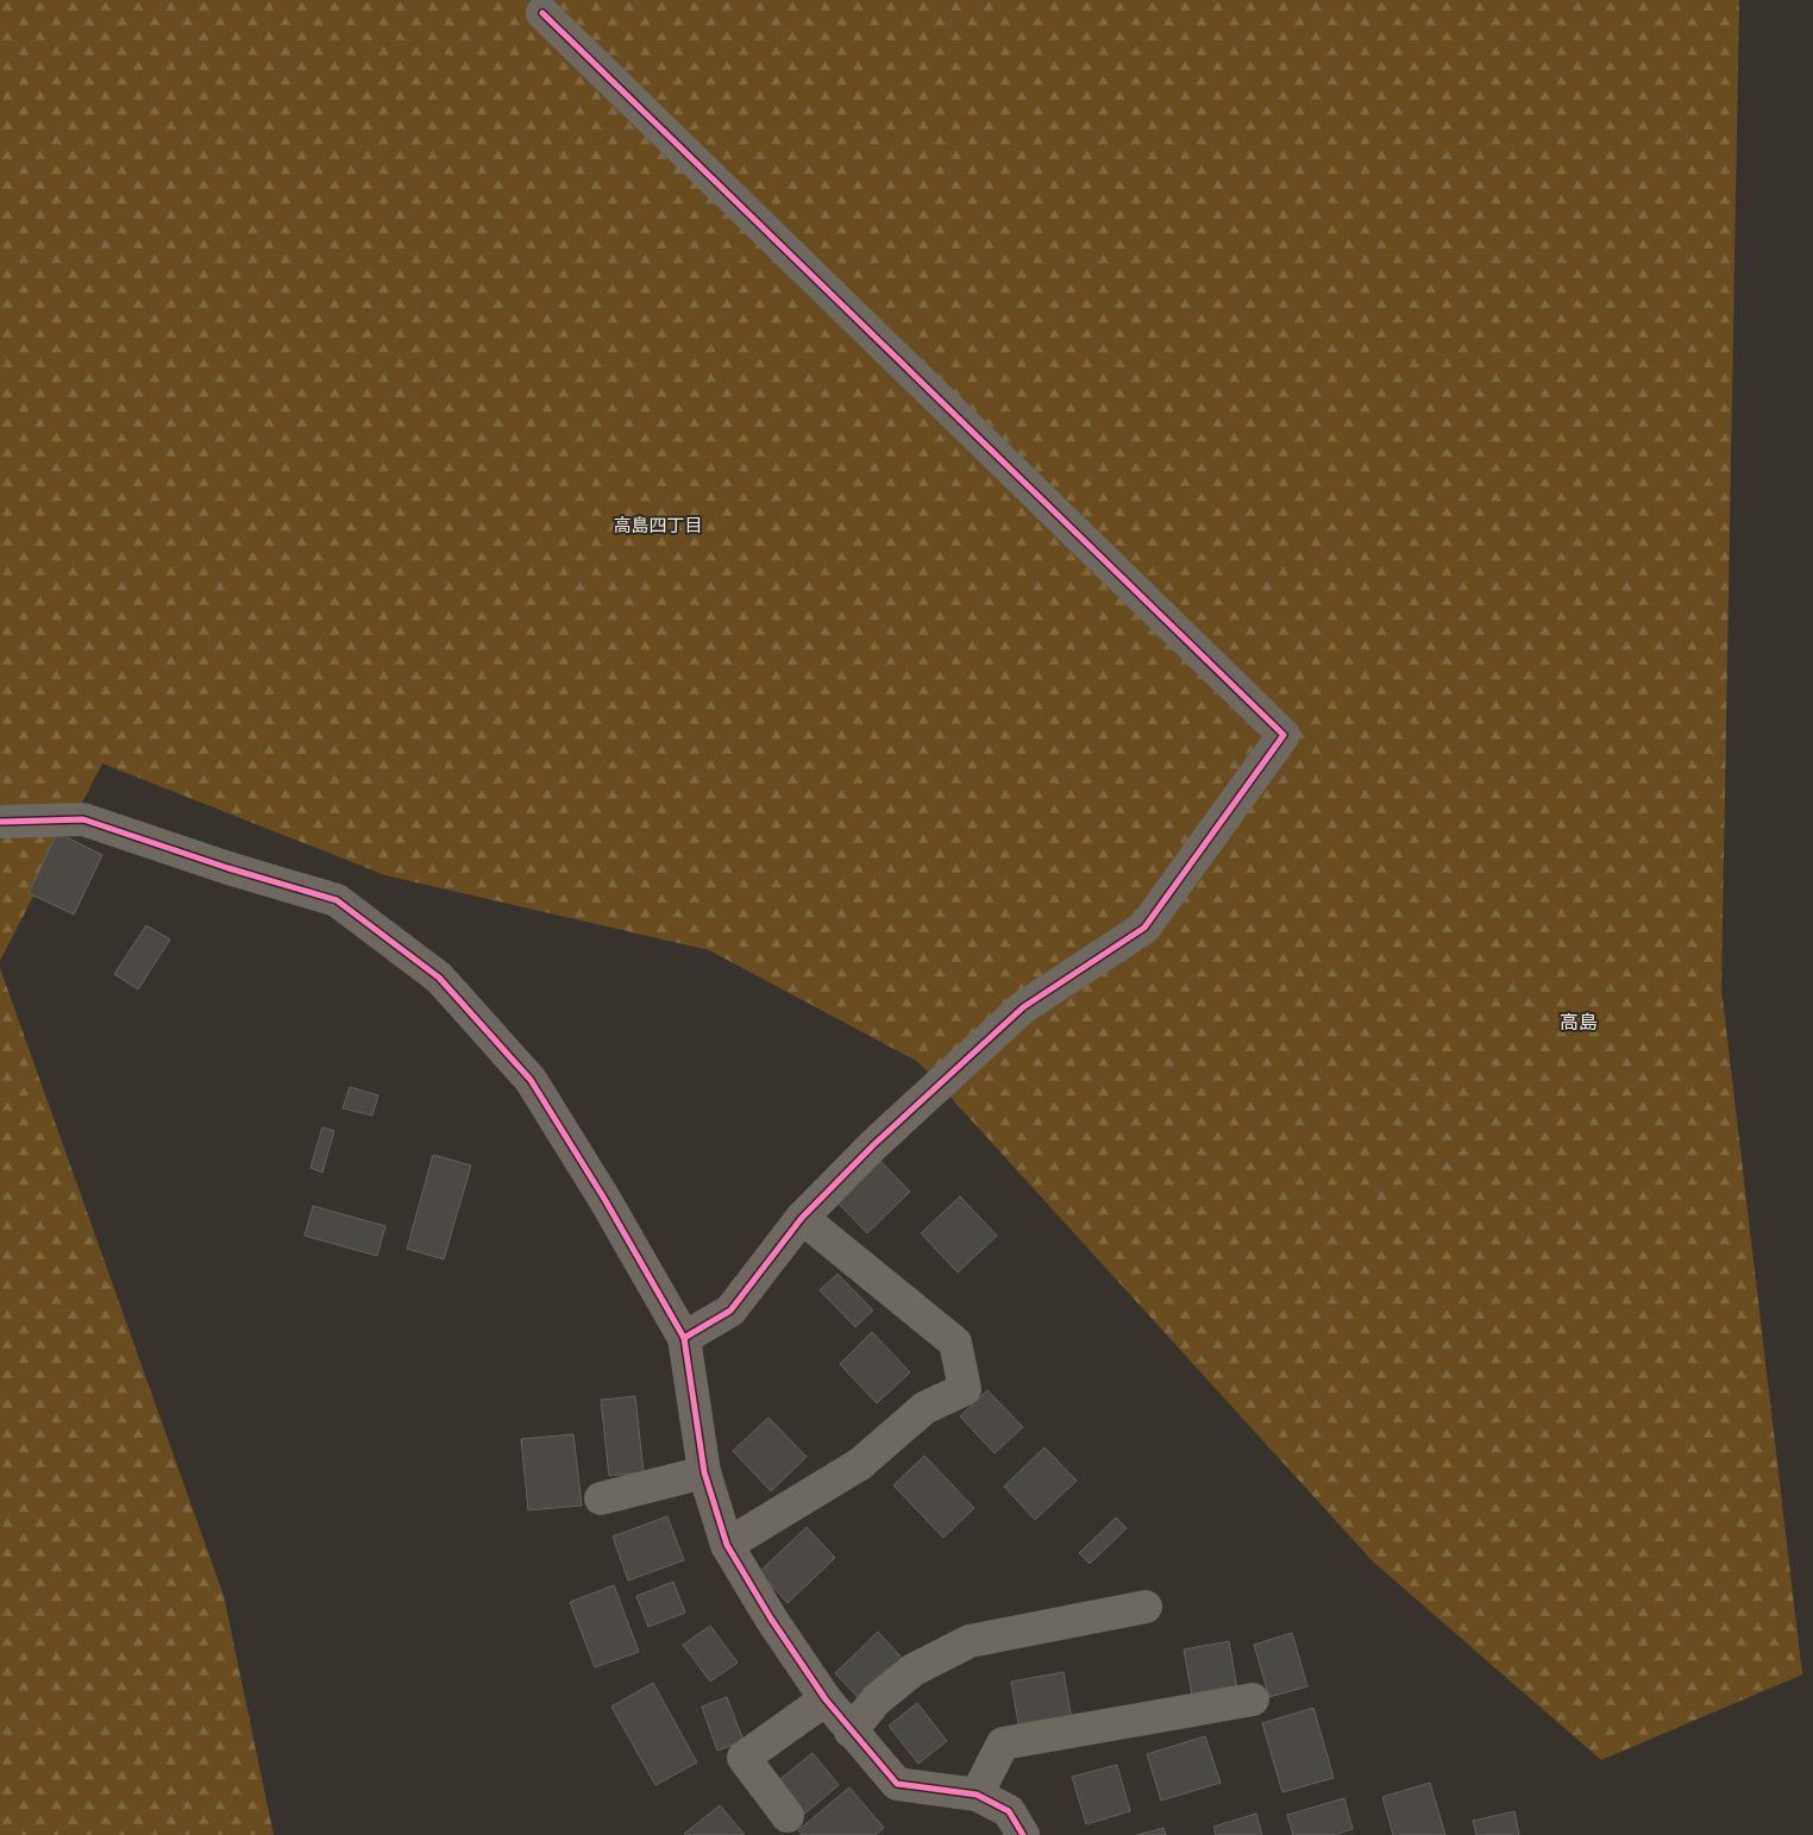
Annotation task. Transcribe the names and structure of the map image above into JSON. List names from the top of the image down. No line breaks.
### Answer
{"districts":["高島四丁目","高島"]}
